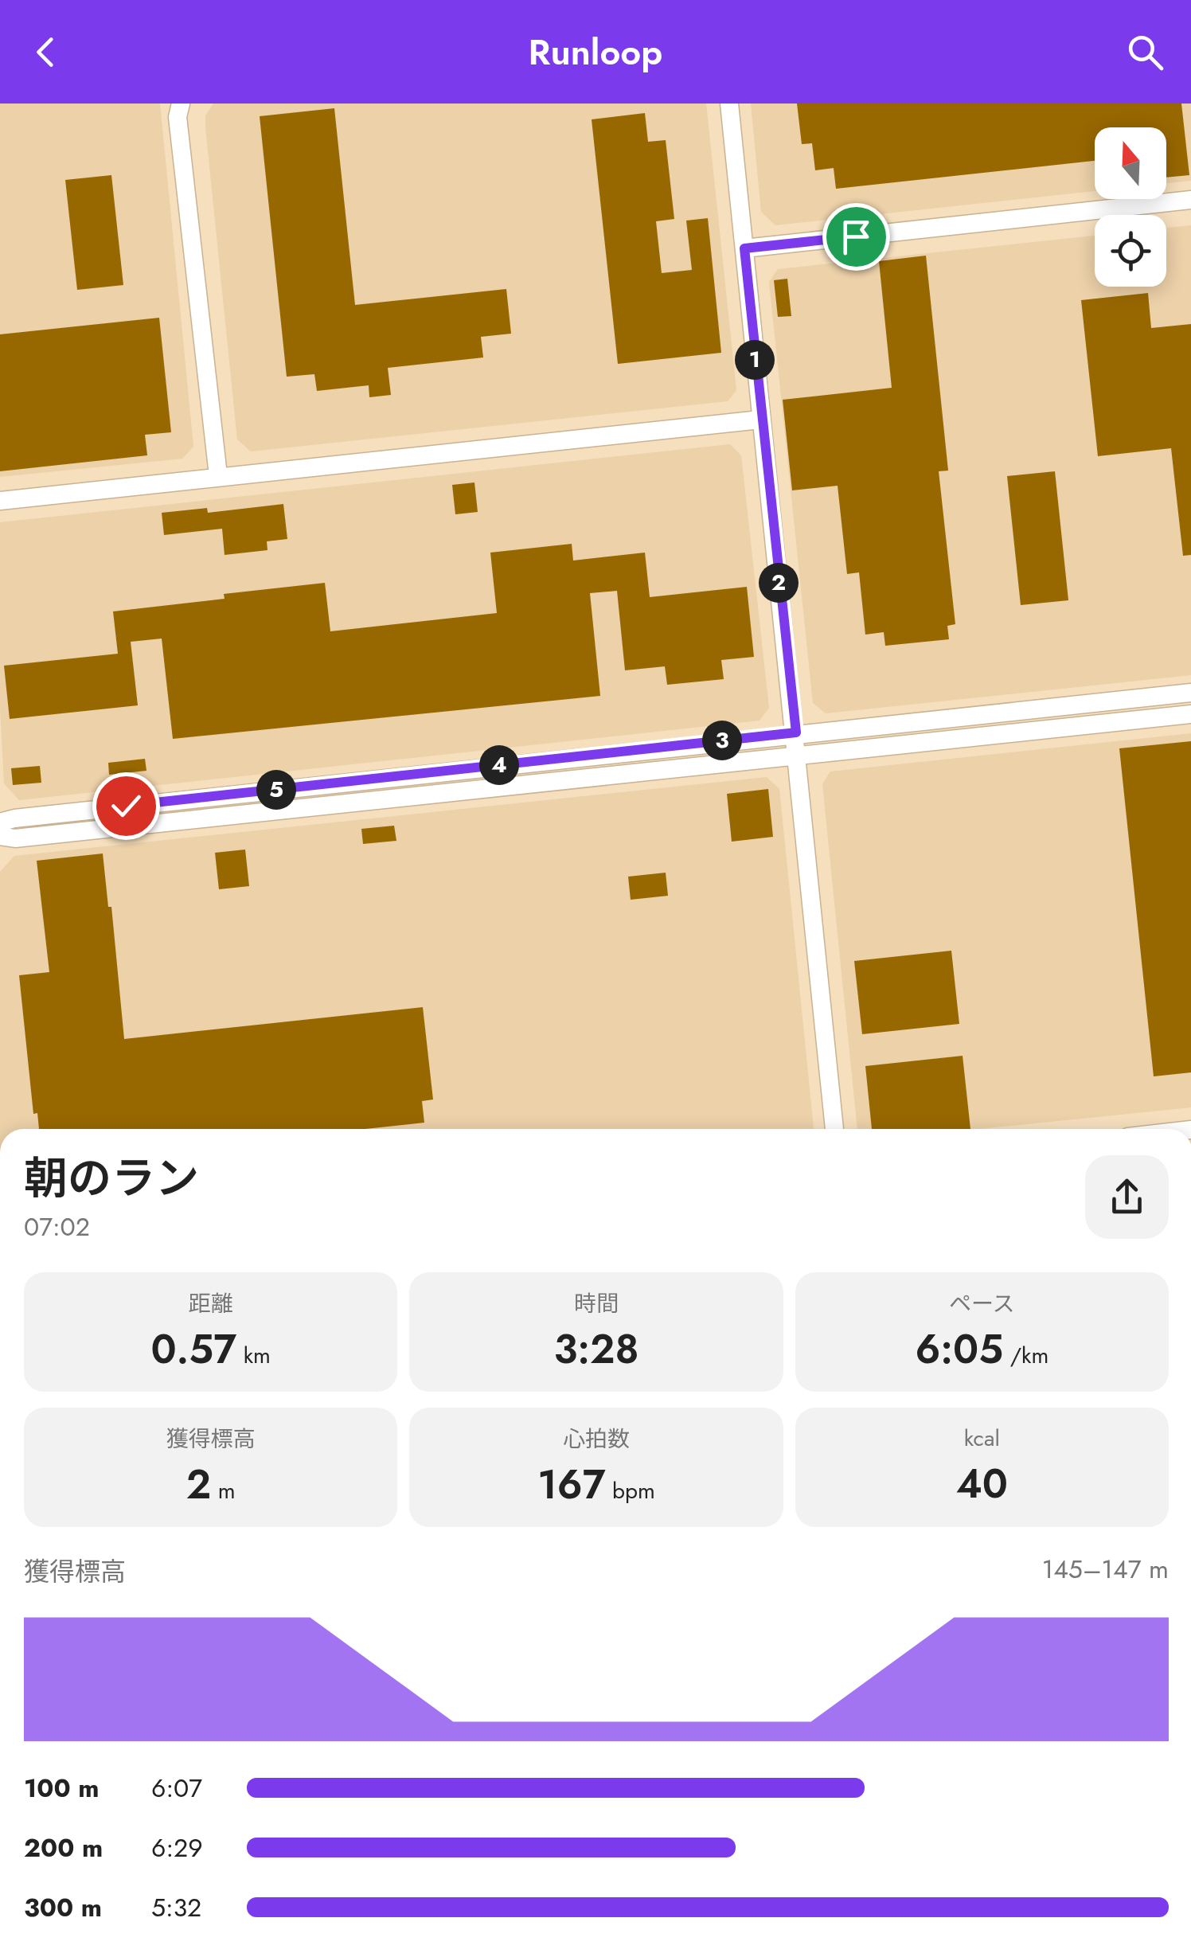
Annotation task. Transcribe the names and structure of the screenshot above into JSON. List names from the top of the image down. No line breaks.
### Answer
{"north":"top","page":{"header":"Runloop","pins":["1","2","3","4","5"],"heading":["朝のラン","07:02"],"stats":[["距離","0.57 km"],["時間","3:28"],["ペース","6:05 /km"],["獲得標高","2 m"],["心拍数","167 bpm"],["kcal","40"]],"chart":["獲得標高","145–147 m"],"list":[{"name":"100 m","note":"6:07"},{"name":"200 m","note":"6:29"},{"name":"300 m","note":"5:32"}]}}
